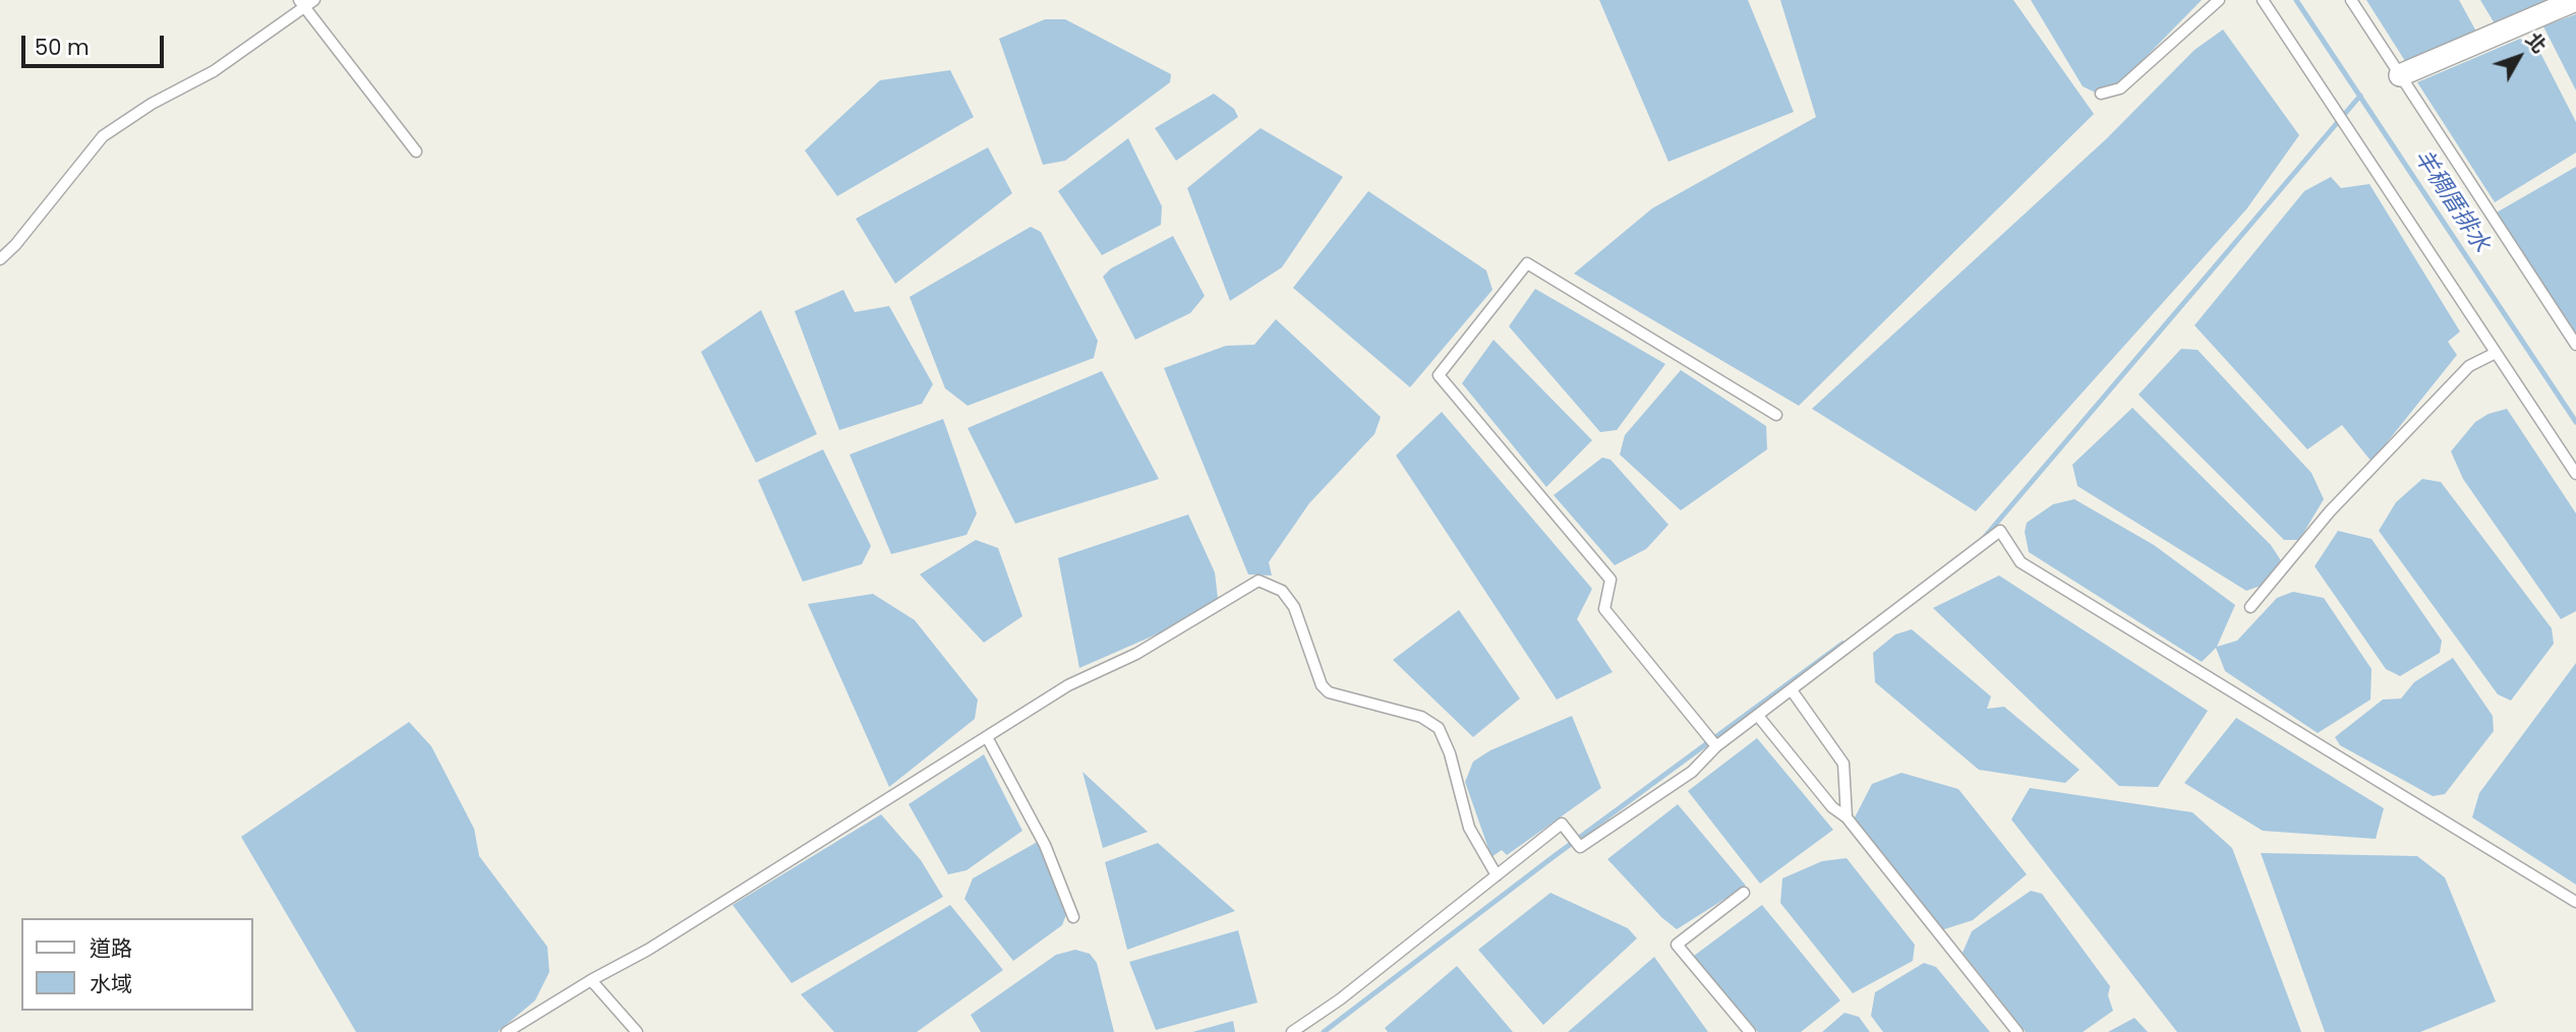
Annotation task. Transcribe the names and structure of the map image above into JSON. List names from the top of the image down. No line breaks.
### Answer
{"water":["羊稠厝排水"],"legend":["道路","水域"],"scale_bar":"50 m","north":"top right"}
